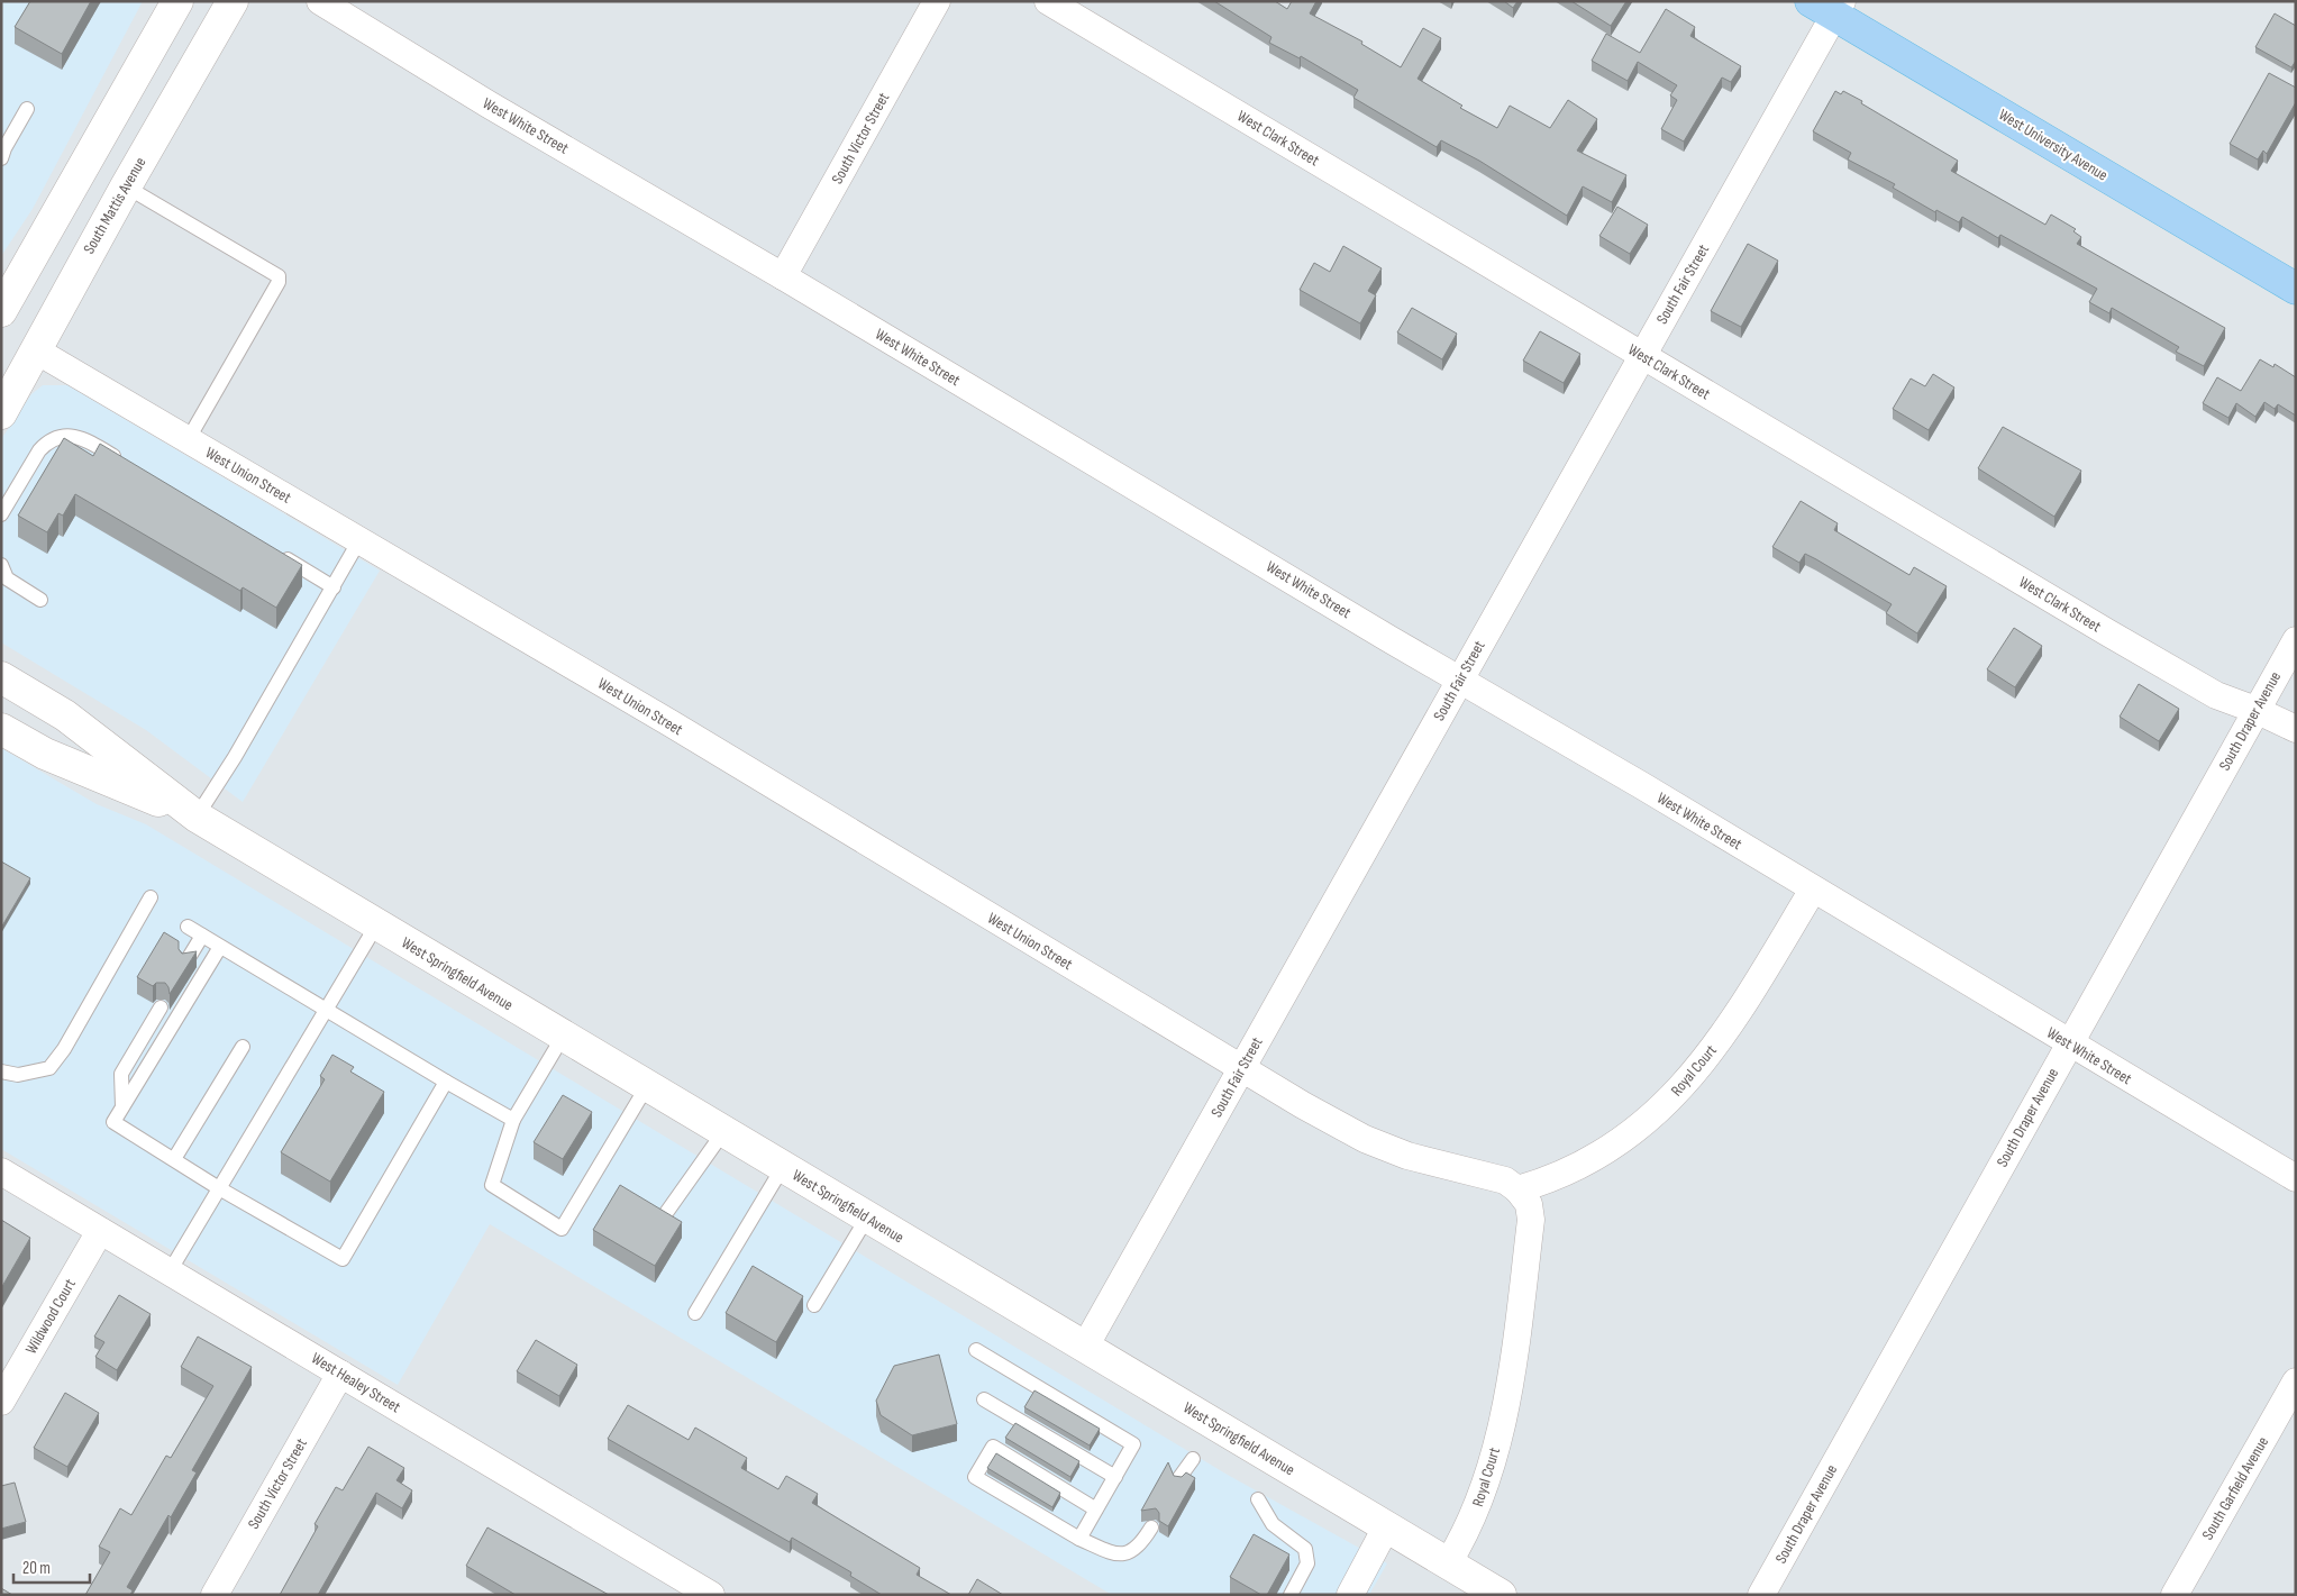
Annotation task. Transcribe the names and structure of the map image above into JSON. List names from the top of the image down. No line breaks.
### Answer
{"streets":{"main road":["West University Avenue","South Mattis Avenue","West Springfield Avenue"],"street":["West White Street","South Victor Street","West Clark Street","South Fair Street","West Union Street","South Draper Avenue","Royal Court","Wildwood Court","West Healey Street","South Garfield Avenue"]},"crossings":[["West White Street","South Victor Street"],["West White Street","South Fair Street"],["West White Street","South Draper Avenue"],["West White Street","Royal Court"],["South Victor Street","West Healey Street"],["West Clark Street","South Fair Street"],["West Clark Street","South Draper Avenue"],["West University Avenue","South Fair Street"],["South Mattis Avenue","West Union Street"],["South Fair Street","West Union Street"],["South Fair Street","West Springfield Avenue"],["West Springfield Avenue","Royal Court"],["Wildwood Court","West Healey Street"]],"scale_bar":"20 m"}
